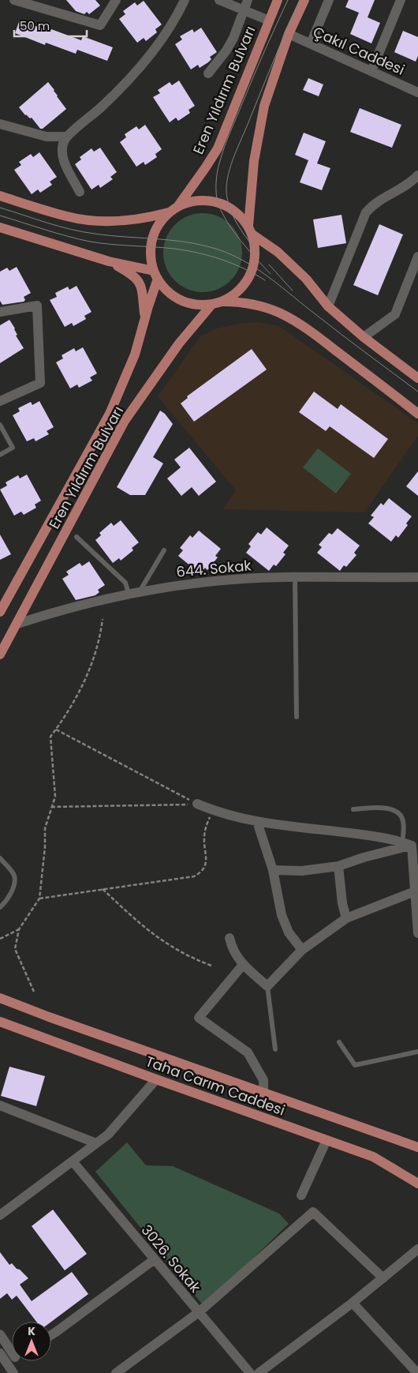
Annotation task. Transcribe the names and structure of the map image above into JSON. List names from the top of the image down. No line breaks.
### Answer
{"streets":{"main road":["Eren Yıldırım Bulvarı","Taha Carım Caddesi"],"street":["Çakıl Caddesi","644. Sokak","3026. Sokak"]},"crossings":[["Eren Yıldırım Bulvarı","644. Sokak"]],"scale_bar":"50 m","north":"top"}
